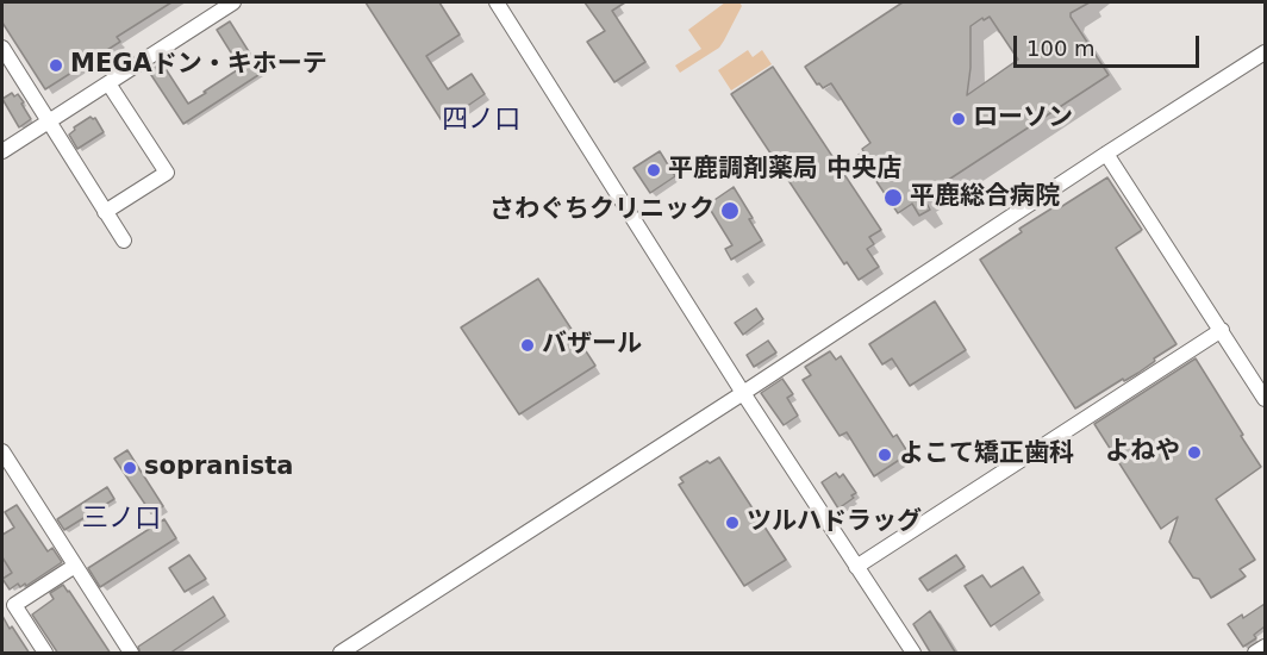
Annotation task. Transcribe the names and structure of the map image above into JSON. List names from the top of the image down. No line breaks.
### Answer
{"districts":["四ノ口","三ノ口"],"places":["MEGAドン・キホーテ","ローソン","平鹿調剤薬局 中央店","平鹿総合病院","さわぐちクリニック","バザール","よねや","よこて矯正歯科","sopranista","ツルハドラッグ"],"scale_bar":"100 m"}
